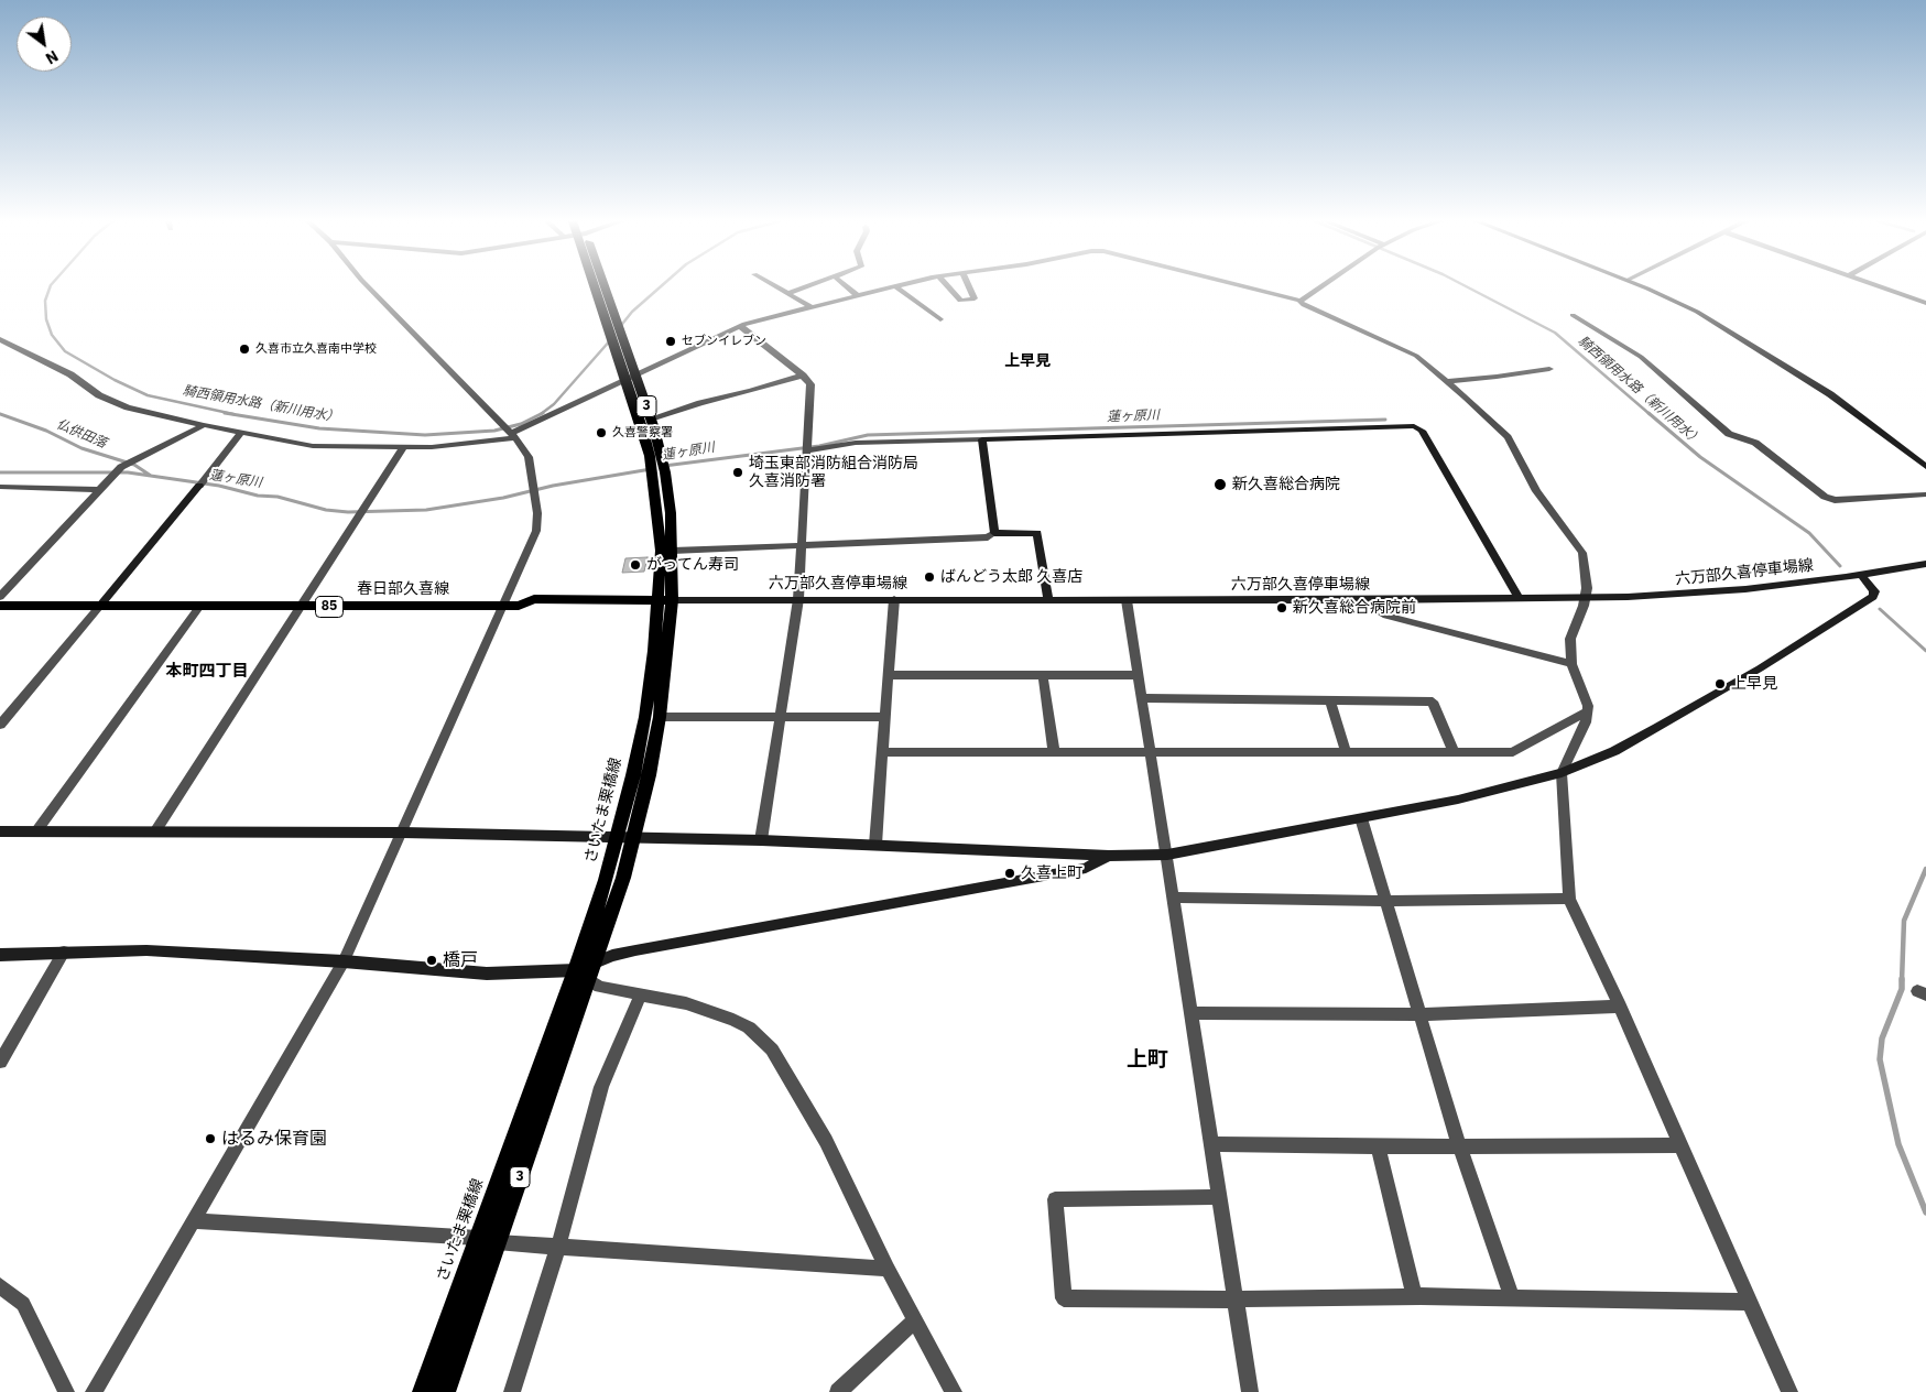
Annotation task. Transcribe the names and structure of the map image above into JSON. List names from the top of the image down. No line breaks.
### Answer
{"streets":{"main road":["3","春日部久喜線","85","さいたま栗橋線"],"street":["六万部久喜停車場線"]},"crossings":[["六万部久喜停車場線","春日部久喜線"],["六万部久喜停車場線","さいたま栗橋線"],["春日部久喜線","さいたま栗橋線"]],"districts":["上早見","本町四丁目","上町"],"water":["騎西領用水路（新川用水）","蓮ヶ原川","仏供田落"],"places":["セブンイレブン","久喜市立久喜南中学校","久喜警察署","埼玉東部消防組合消防局 久喜消防署","新久喜総合病院","がってん寿司","ばんどう太郎 久喜店","新久喜総合病院前","上早見","久喜上町","橋戸","はるみ保育園"],"north":"bottom right"}
